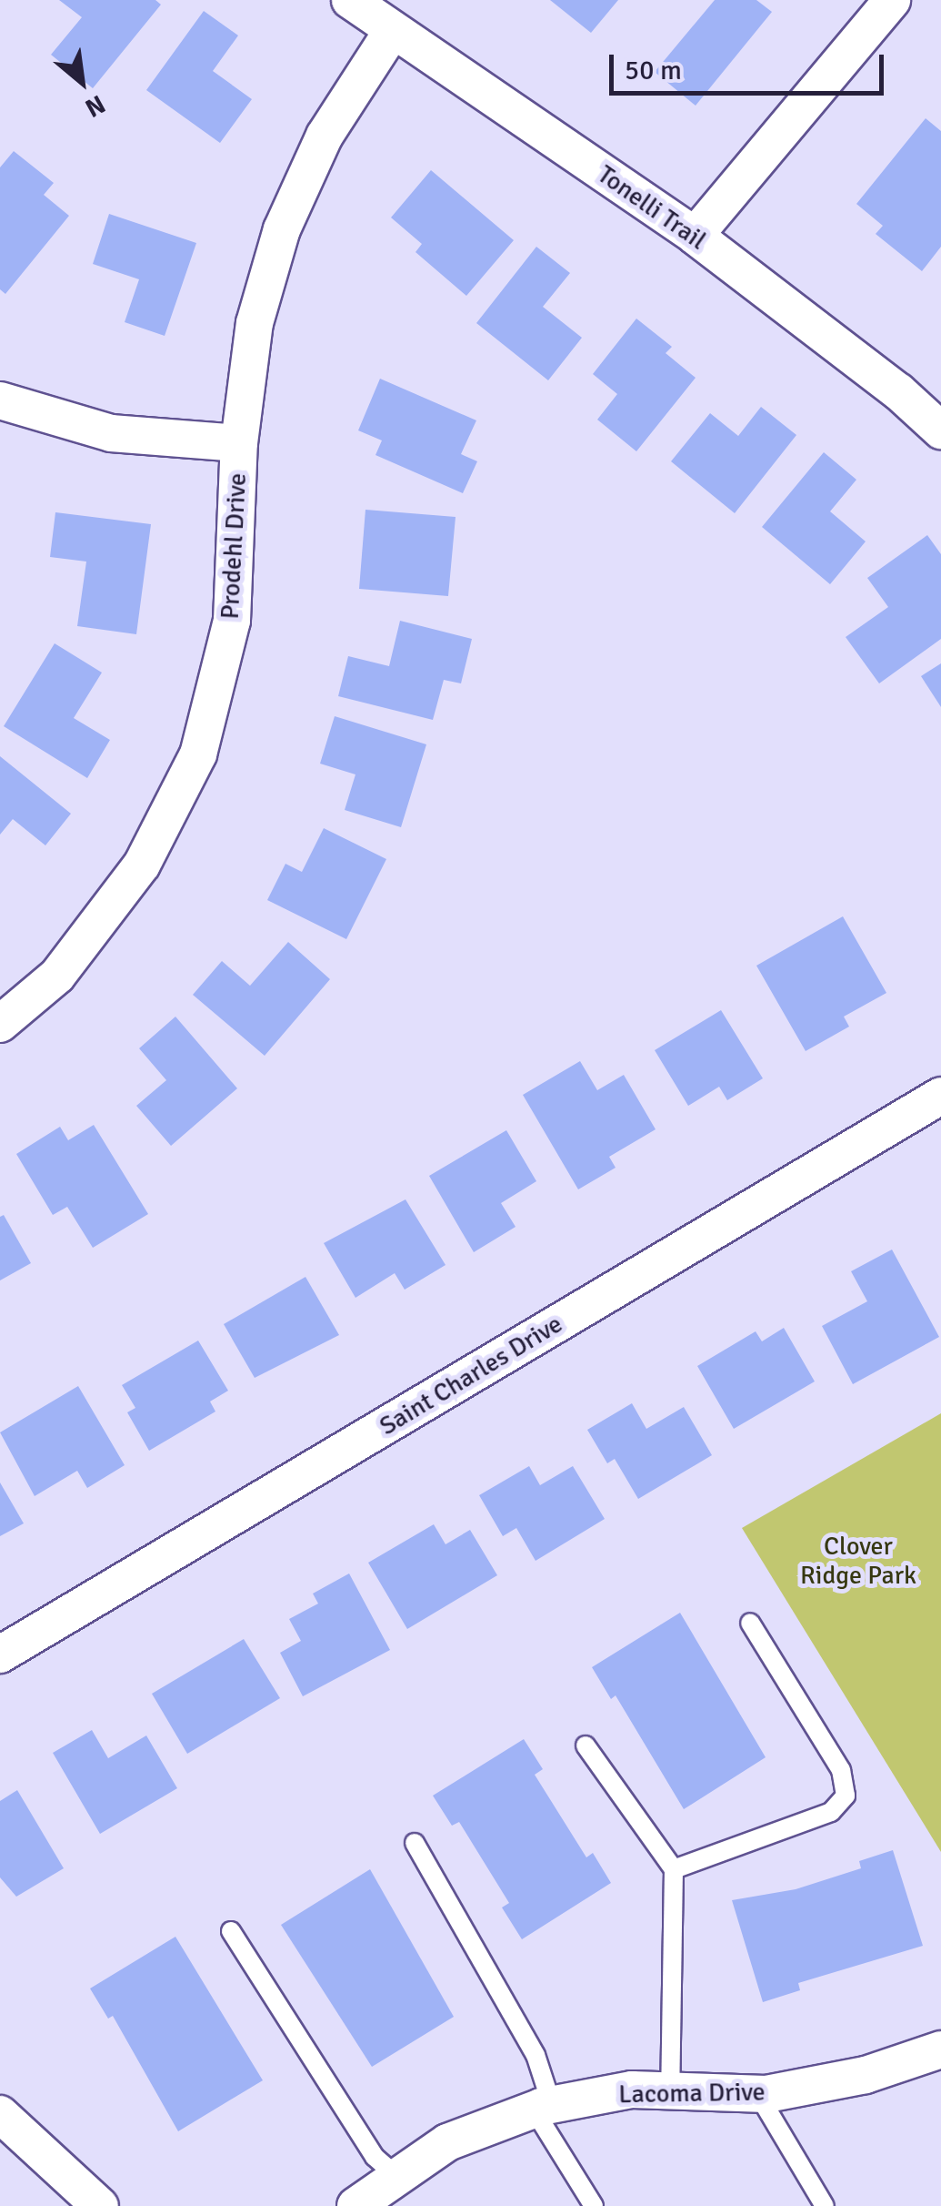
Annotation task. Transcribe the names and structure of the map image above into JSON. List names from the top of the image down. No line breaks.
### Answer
{"streets":{"street":["Tonelli Trail","Prodehl Drive","Saint Charles Drive","Lacoma Drive"]},"crossings":[["Tonelli Trail","Prodehl Drive"]],"parks":["Clover Ridge Park"],"scale_bar":"50 m","north":"bottom right"}
